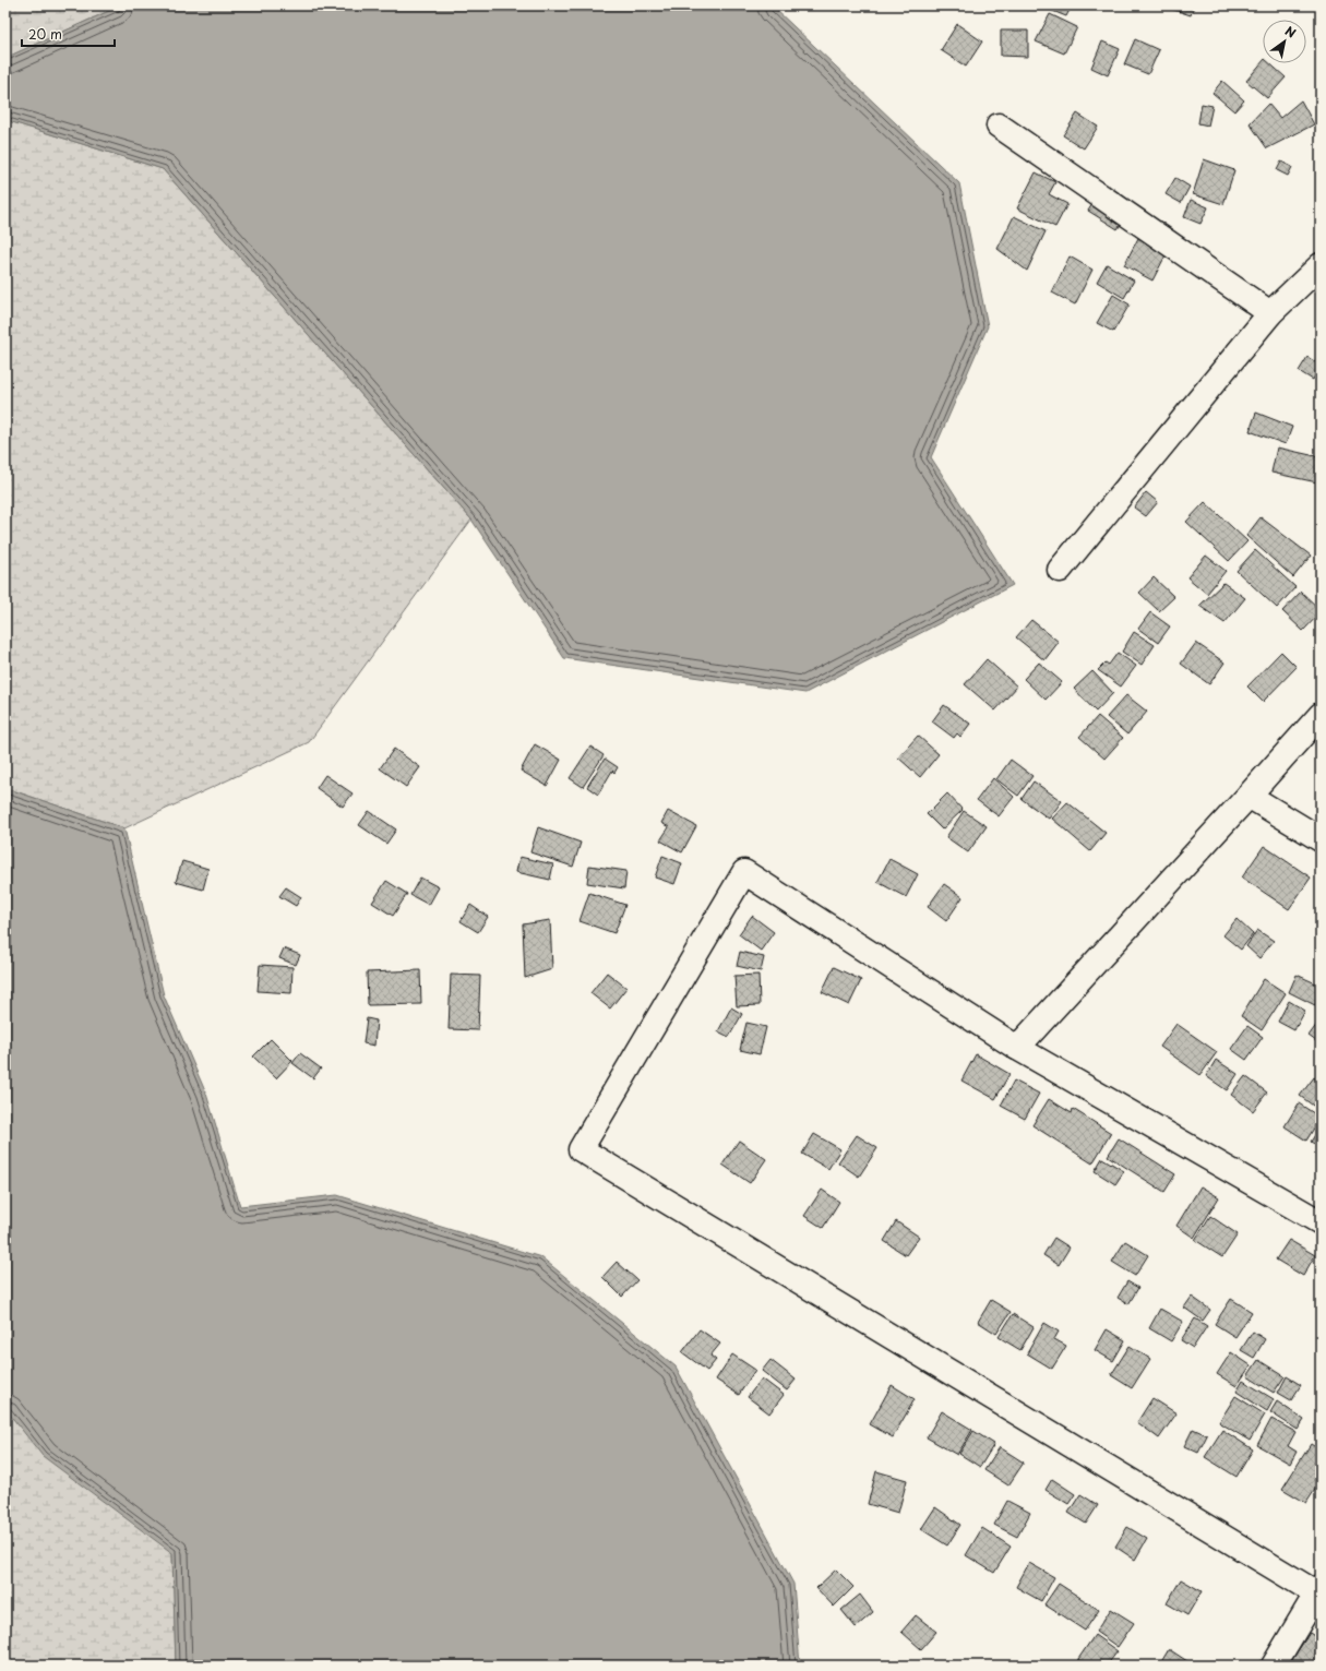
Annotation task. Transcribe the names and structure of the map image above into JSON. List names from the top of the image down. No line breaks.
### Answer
{"scale_bar":"20 m","north":"top right"}
